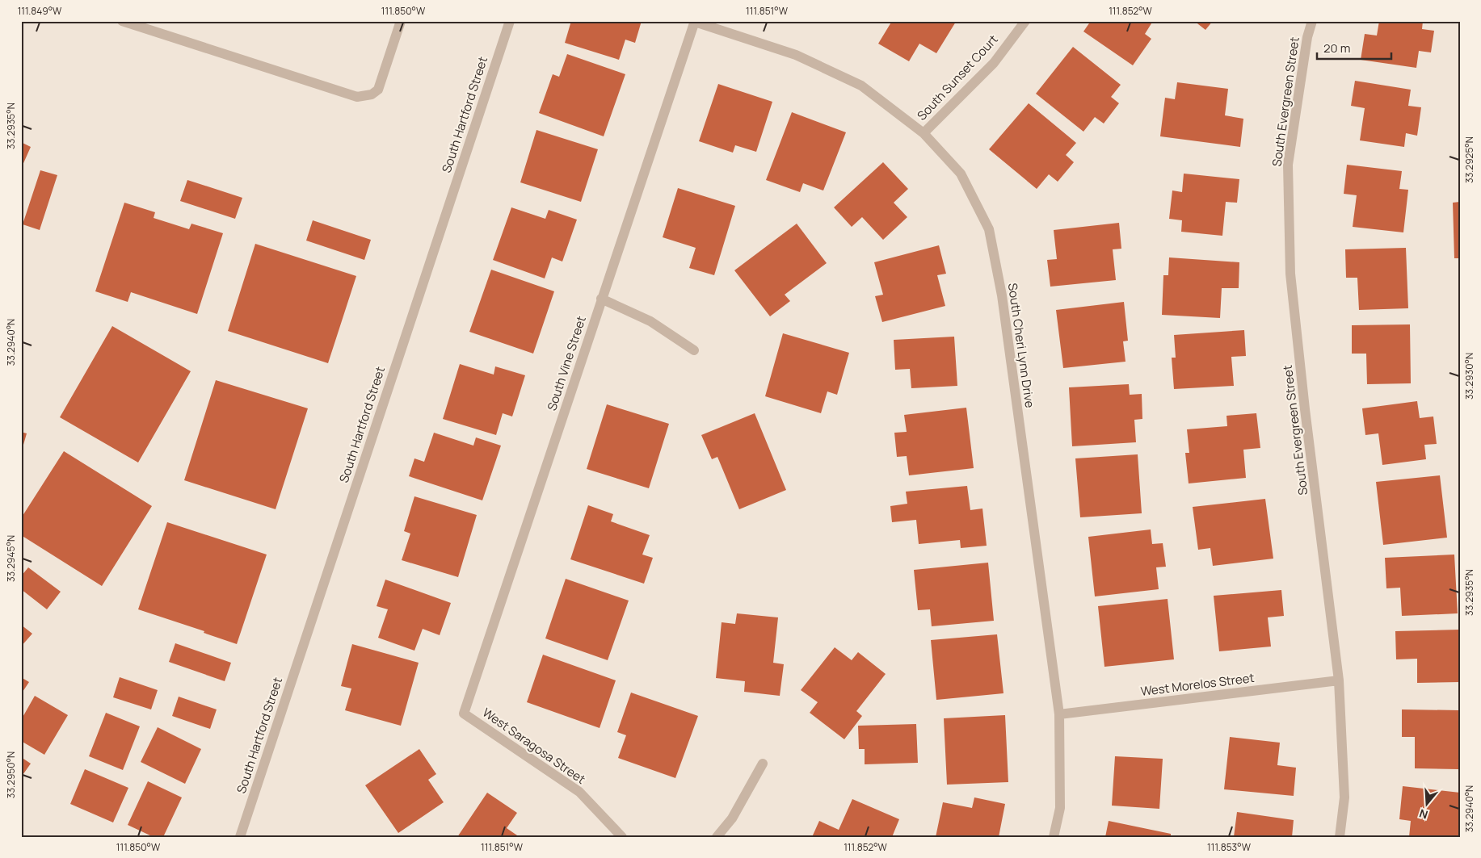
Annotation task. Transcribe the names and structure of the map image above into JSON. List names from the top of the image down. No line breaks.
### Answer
{"streets":{"street":["South Sunset Court","South Evergreen Street","South Hartford Street","South Cheri Lynn Drive","South Vine Street","West Morelos Street","West Saragosa Street"]},"crossings":[["South Sunset Court","South Cheri Lynn Drive"],["South Evergreen Street","West Morelos Street"],["South Cheri Lynn Drive","South Vine Street"],["South Cheri Lynn Drive","West Morelos Street"],["South Vine Street","West Saragosa Street"]],"scale_bar":"20 m","north":"bottom","coordinates":["111.849°W","111.850°W","111.851°W","111.852°W","33.2935°N","33.2925°N","33.2940°N","33.2930°N","33.2945°N","33.2950°N","111.853°W"]}
